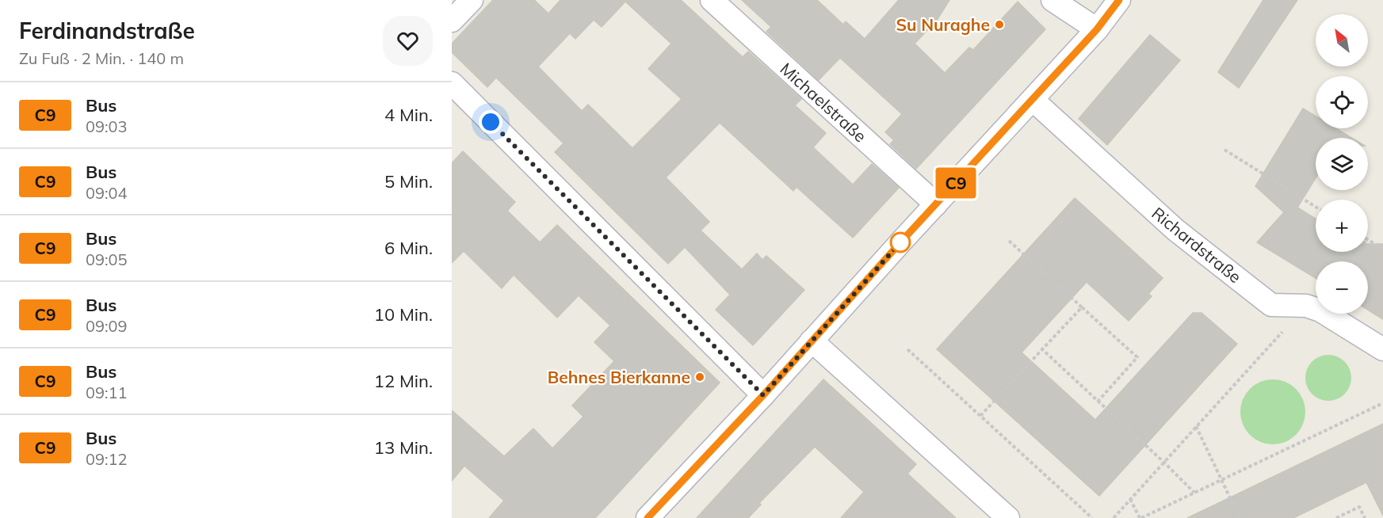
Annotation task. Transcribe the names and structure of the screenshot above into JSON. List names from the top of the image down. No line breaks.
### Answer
{"streets":{"street":["Michaelstraße","Richardstraße"]},"places":["Su Nuraghe","Behnes Bierkanne"],"lines":["bus line C9"],"north":"top left","page":{"heading":["Ferdinandstraße","Zu Fuß · 2 Min. · 140 m"],"on_map":"C9","map_buttons":["+","−"],"list":[{"mark":"C9","name":"Bus","note":"09:03","value":"4 Min."},{"mark":"C9","name":"Bus","note":"09:04","value":"5 Min."},{"mark":"C9","name":"Bus","note":"09:05","value":"6 Min."},{"mark":"C9","name":"Bus","note":"09:09","value":"10 Min."},{"mark":"C9","name":"Bus","note":"09:11","value":"12 Min."},{"mark":"C9","name":"Bus","note":"09:12","value":"13 Min."}]}}
